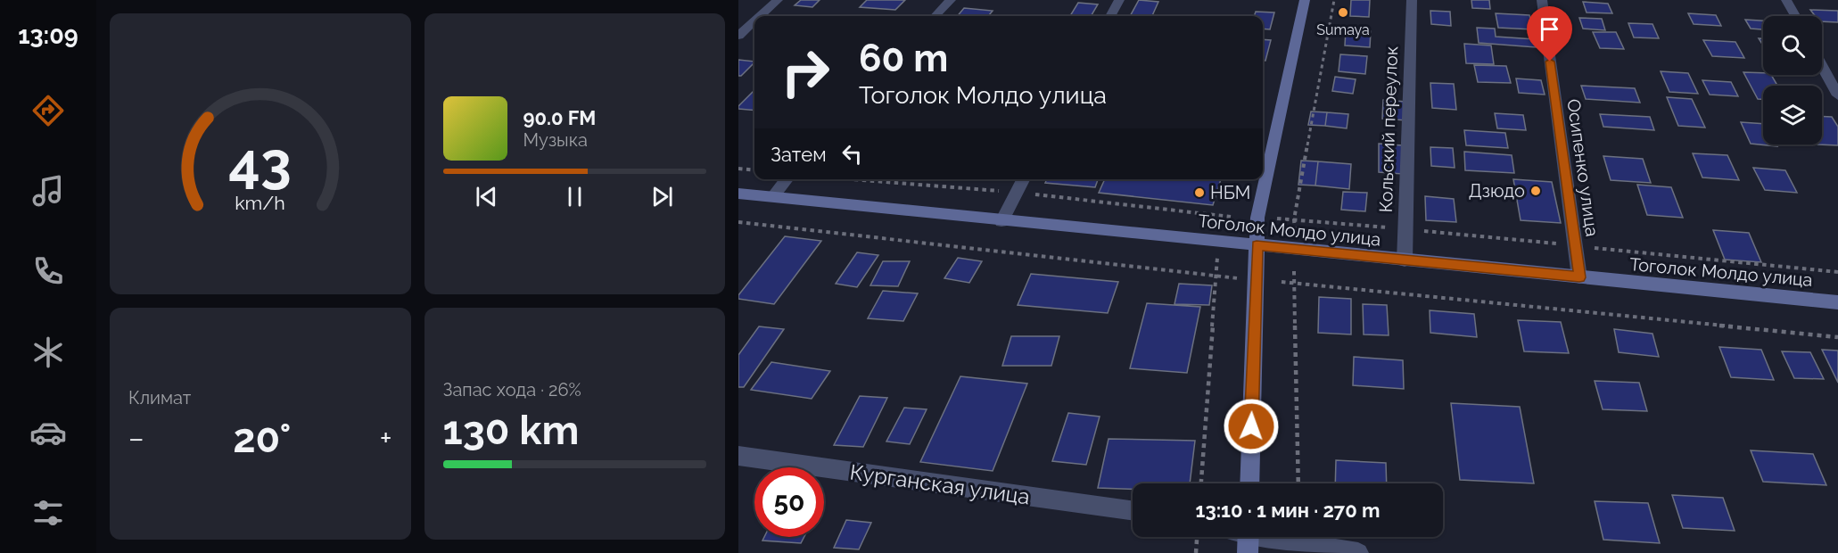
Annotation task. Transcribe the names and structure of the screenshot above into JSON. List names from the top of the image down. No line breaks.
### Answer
{"streets":{"main road":["Тоголок Молдо улица"],"street":["Кольский переулок","Осипенко улица","Курганская улица"]},"crossings":[["Кольский переулок","Тоголок Молдо улица"],["Осипенко улица","Тоголок Молдо улица"]],"places":["Sumaya","Дзюдо","НБМ"],"page":{"tabs":"13:09","turn":["60 m","Тоголок Молдо улица"],"song":["90.0 FM","Музыка"],"then":"Затем","tile":["Климат",["Запас хода · 26%","130 km"]],"heat":["−","20°","+"],"limit":"50","trip":"13:10 · 1 мин · 270 m","gauge":["43","km/h"]}}
